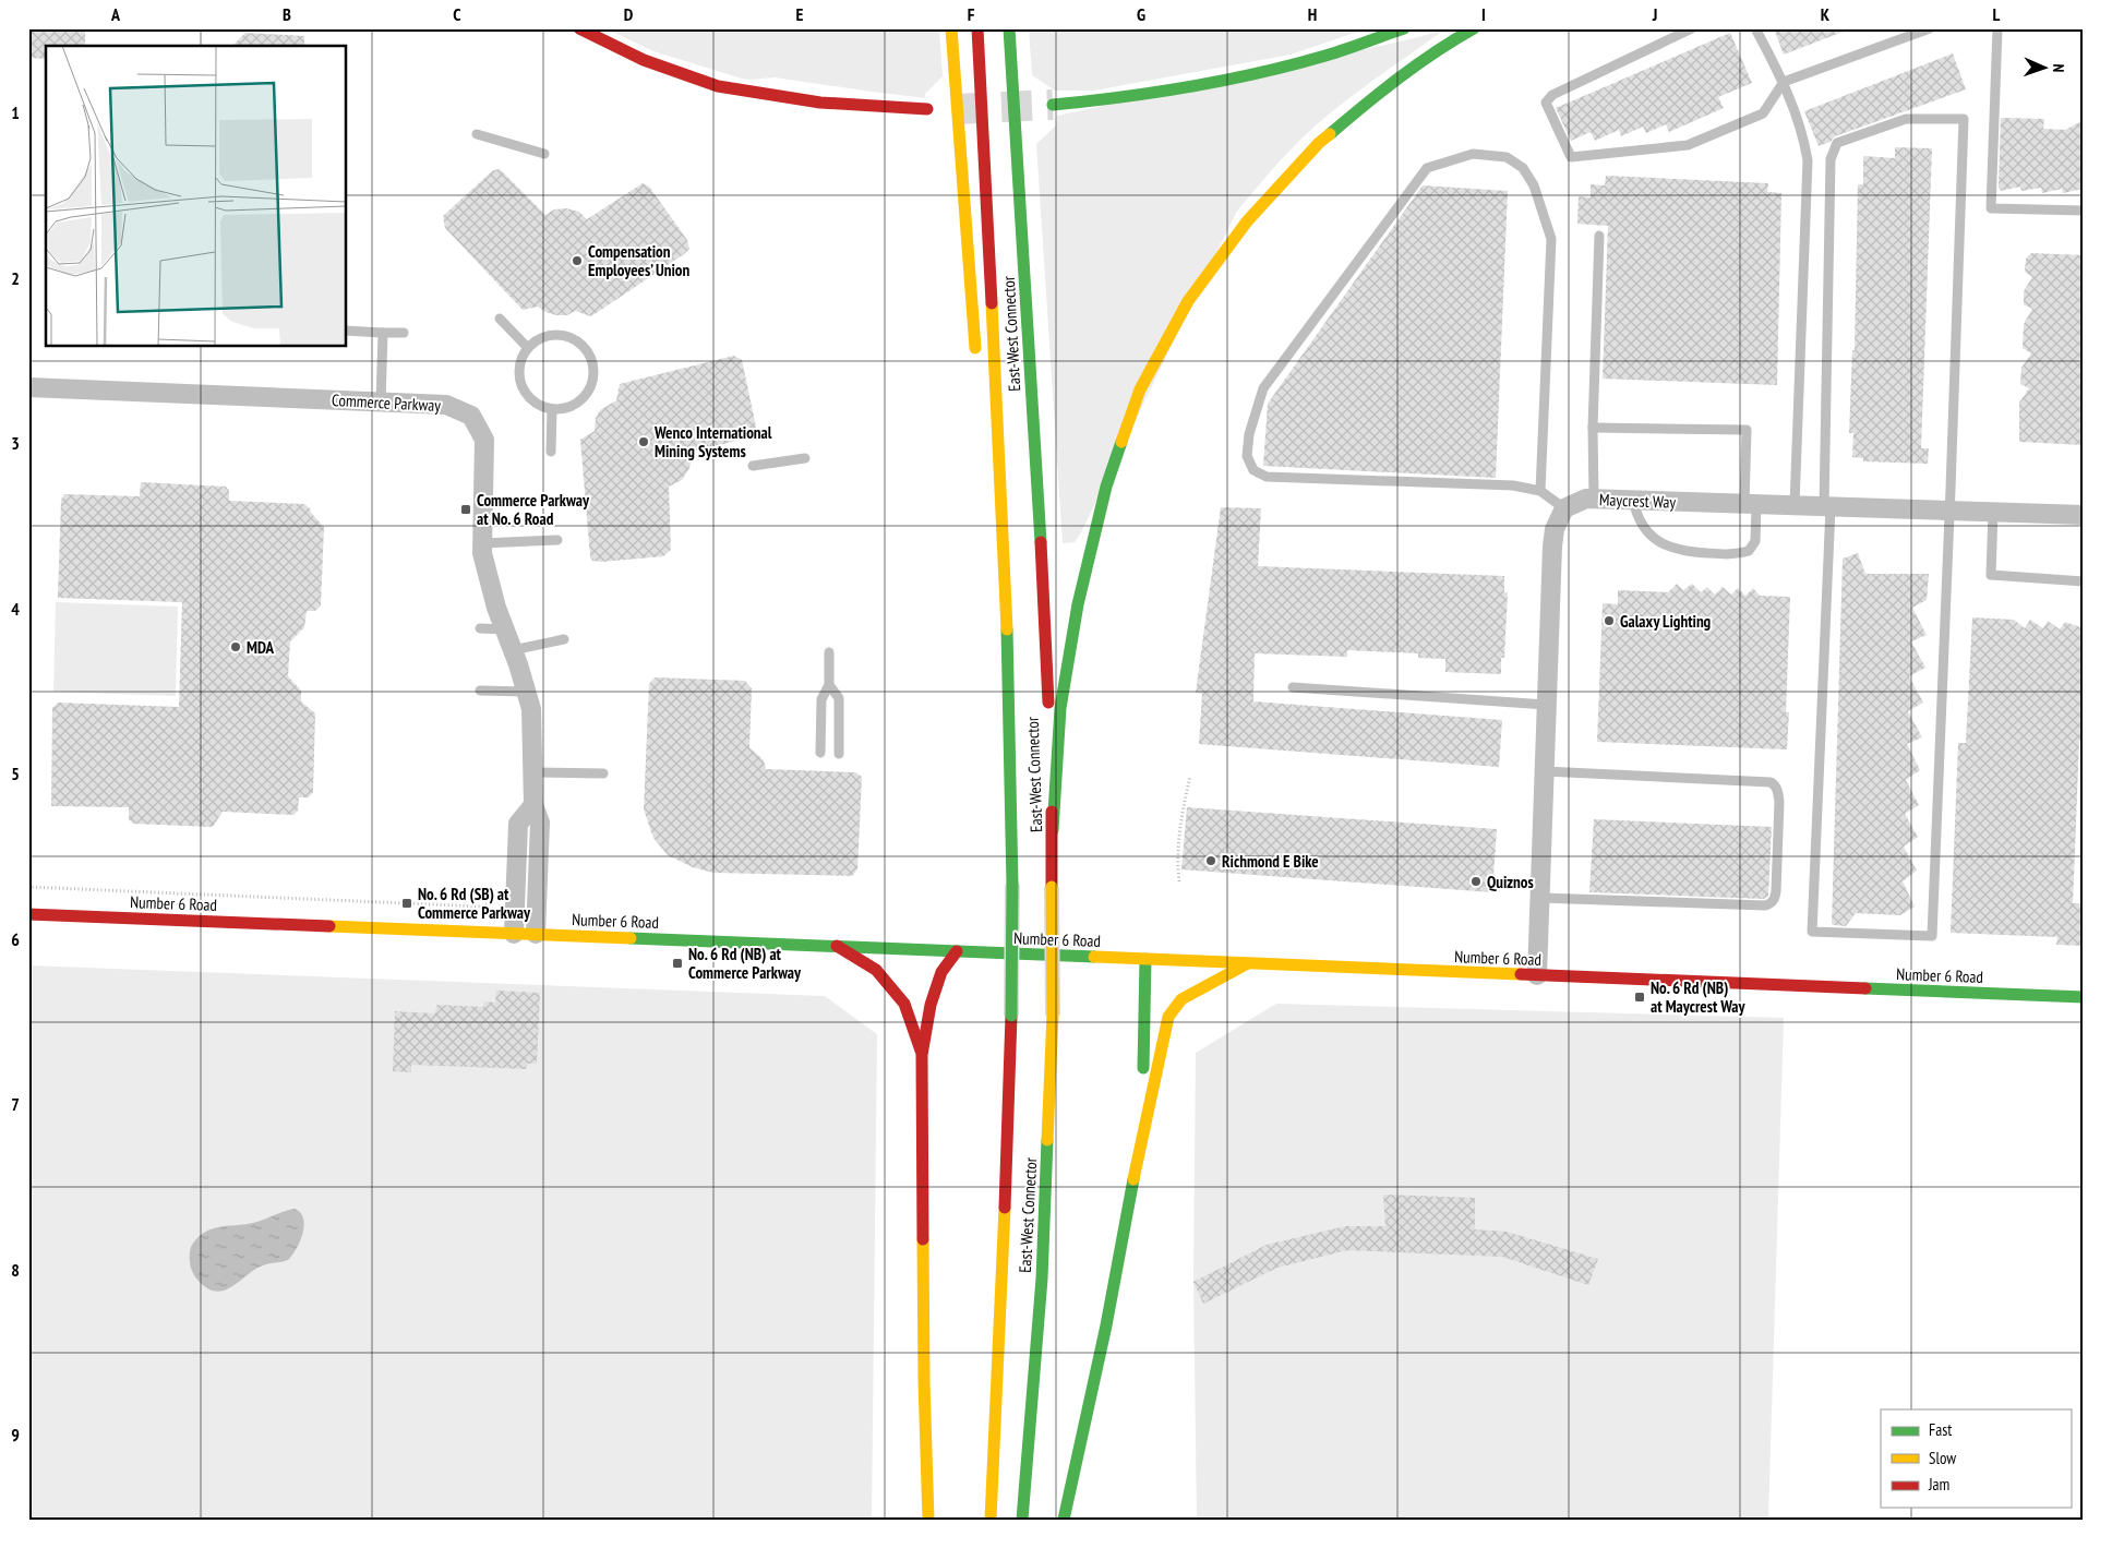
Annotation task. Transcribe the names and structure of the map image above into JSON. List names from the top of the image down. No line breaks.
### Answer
{"streets":{"main road":["East-West Connector","Number 6 Road"],"street":["Commerce Parkway","Maycrest Way"]},"crossings":[["Commerce Parkway","Number 6 Road"]],"places":{"other":["Compensation Employees’ Union","Wenco International Mining Systems","Galaxy Lighting","MDA","Richmond E Bike","Quiznos"],"transit":["Commerce Parkway at No. 6 Road","No. 6 Rd (SB) at Commerce Parkway","No. 6 Rd (NB) at Commerce Parkway","No. 6 Rd (NB) at Maycrest Way"]},"legend":["Fast","Slow","Jam"],"north":"right","grid":{"columns":["A","B","C","D","E","F","G","H","I","J","K","L"],"rows":["1","2","3","4","5","6","7","8","9"]}}
